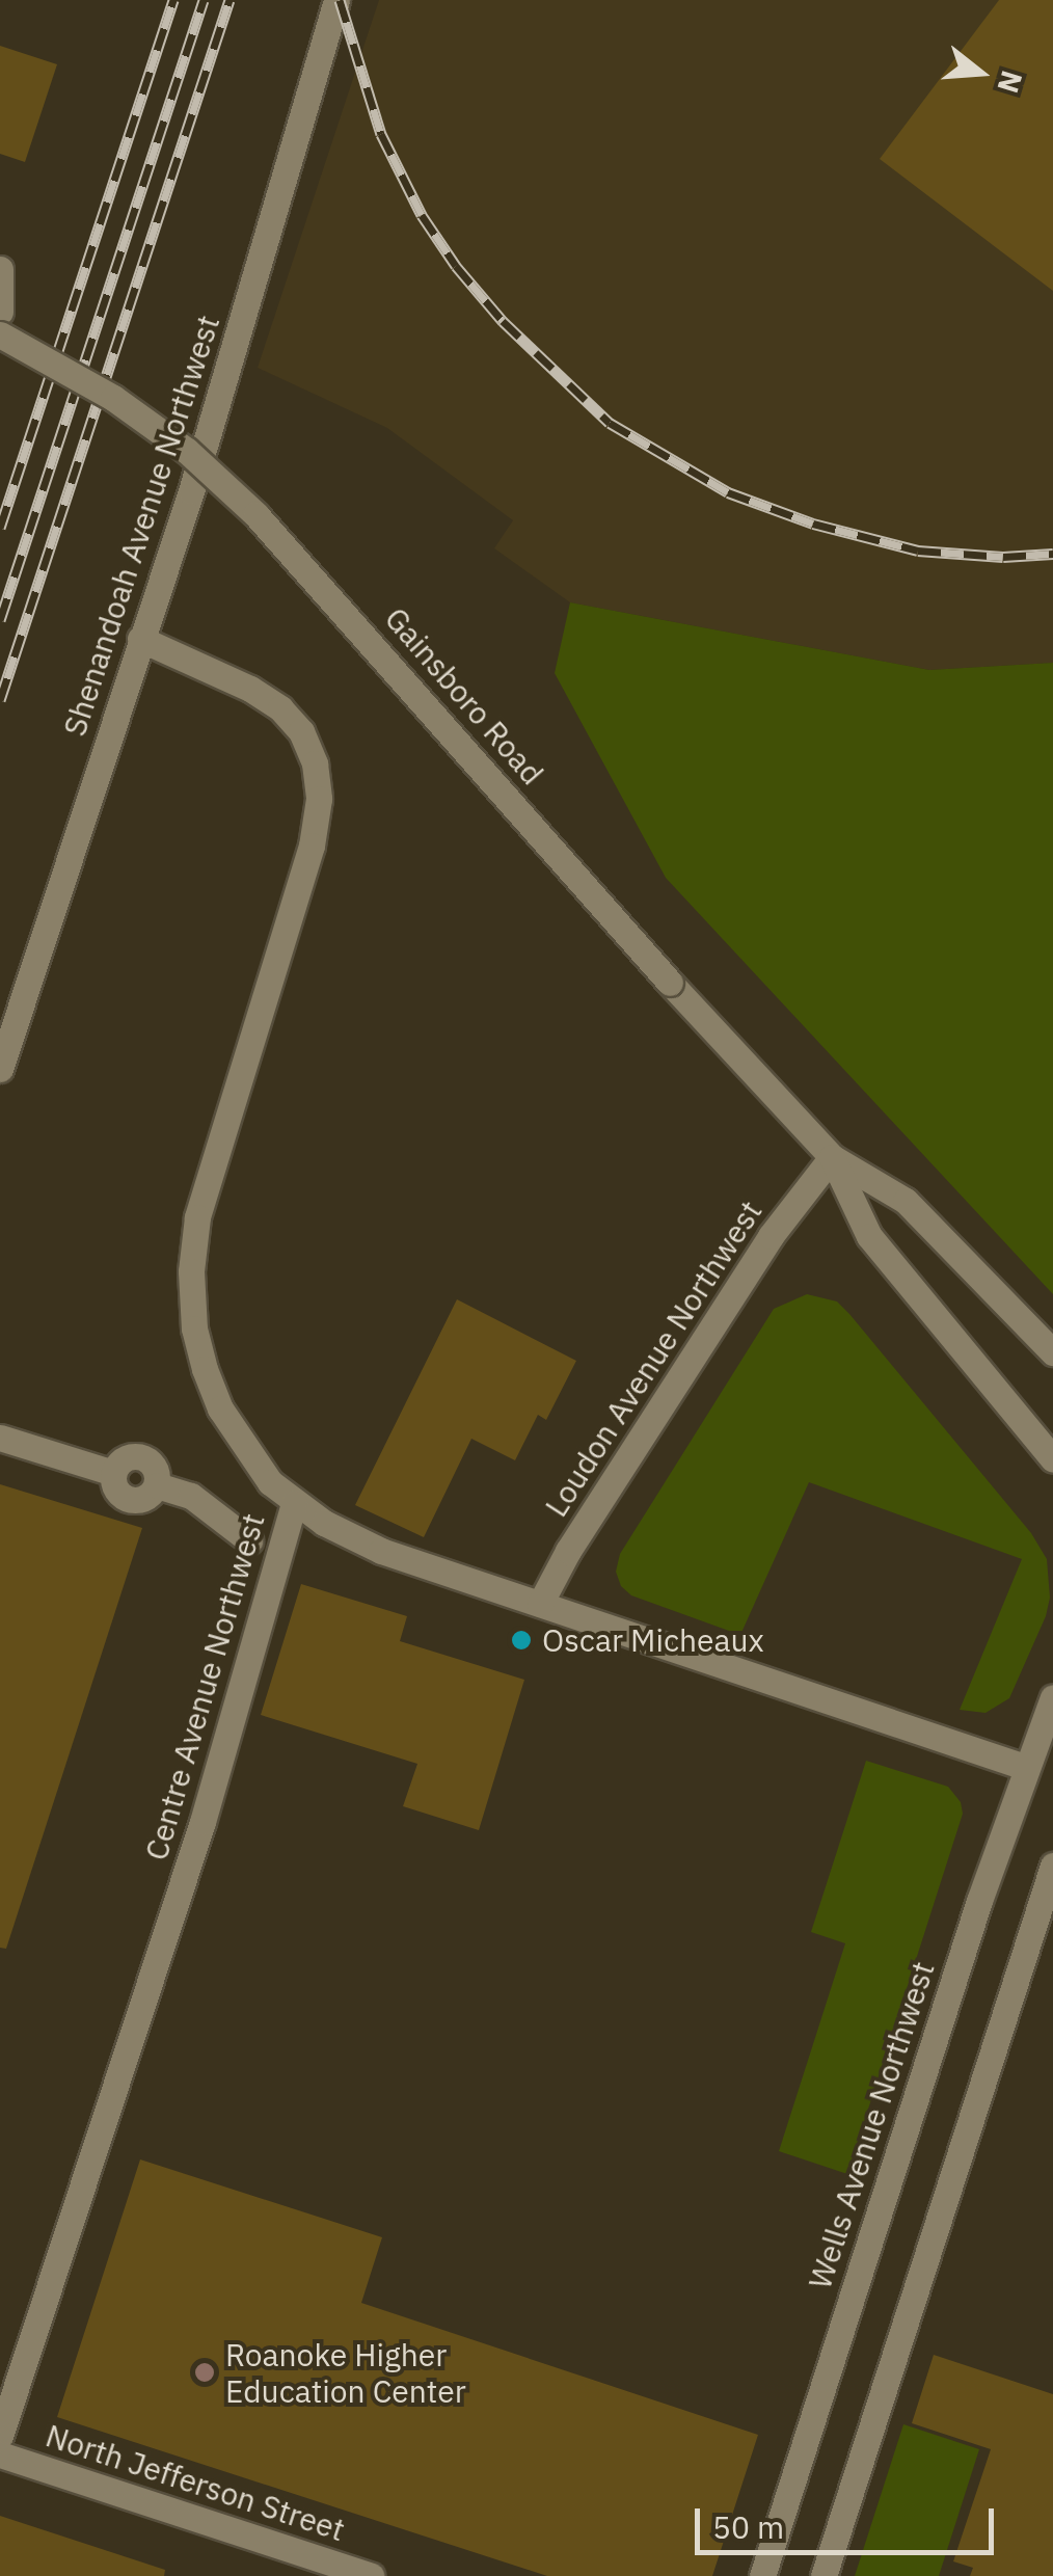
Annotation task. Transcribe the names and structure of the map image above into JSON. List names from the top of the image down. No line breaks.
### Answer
{"streets":{"street":["Shenandoah Avenue Northwest","Gainsboro Road","Loudon Avenue Northwest","Centre Avenue Northwest","Wells Avenue Northwest","North Jefferson Street"]},"crossings":[["Shenandoah Avenue Northwest","Centre Avenue Northwest"],["Gainsboro Road","Loudon Avenue Northwest"]],"places":["Oscar Micheaux","Roanoke Higher Education Center"],"scale_bar":"50 m","north":"right"}
